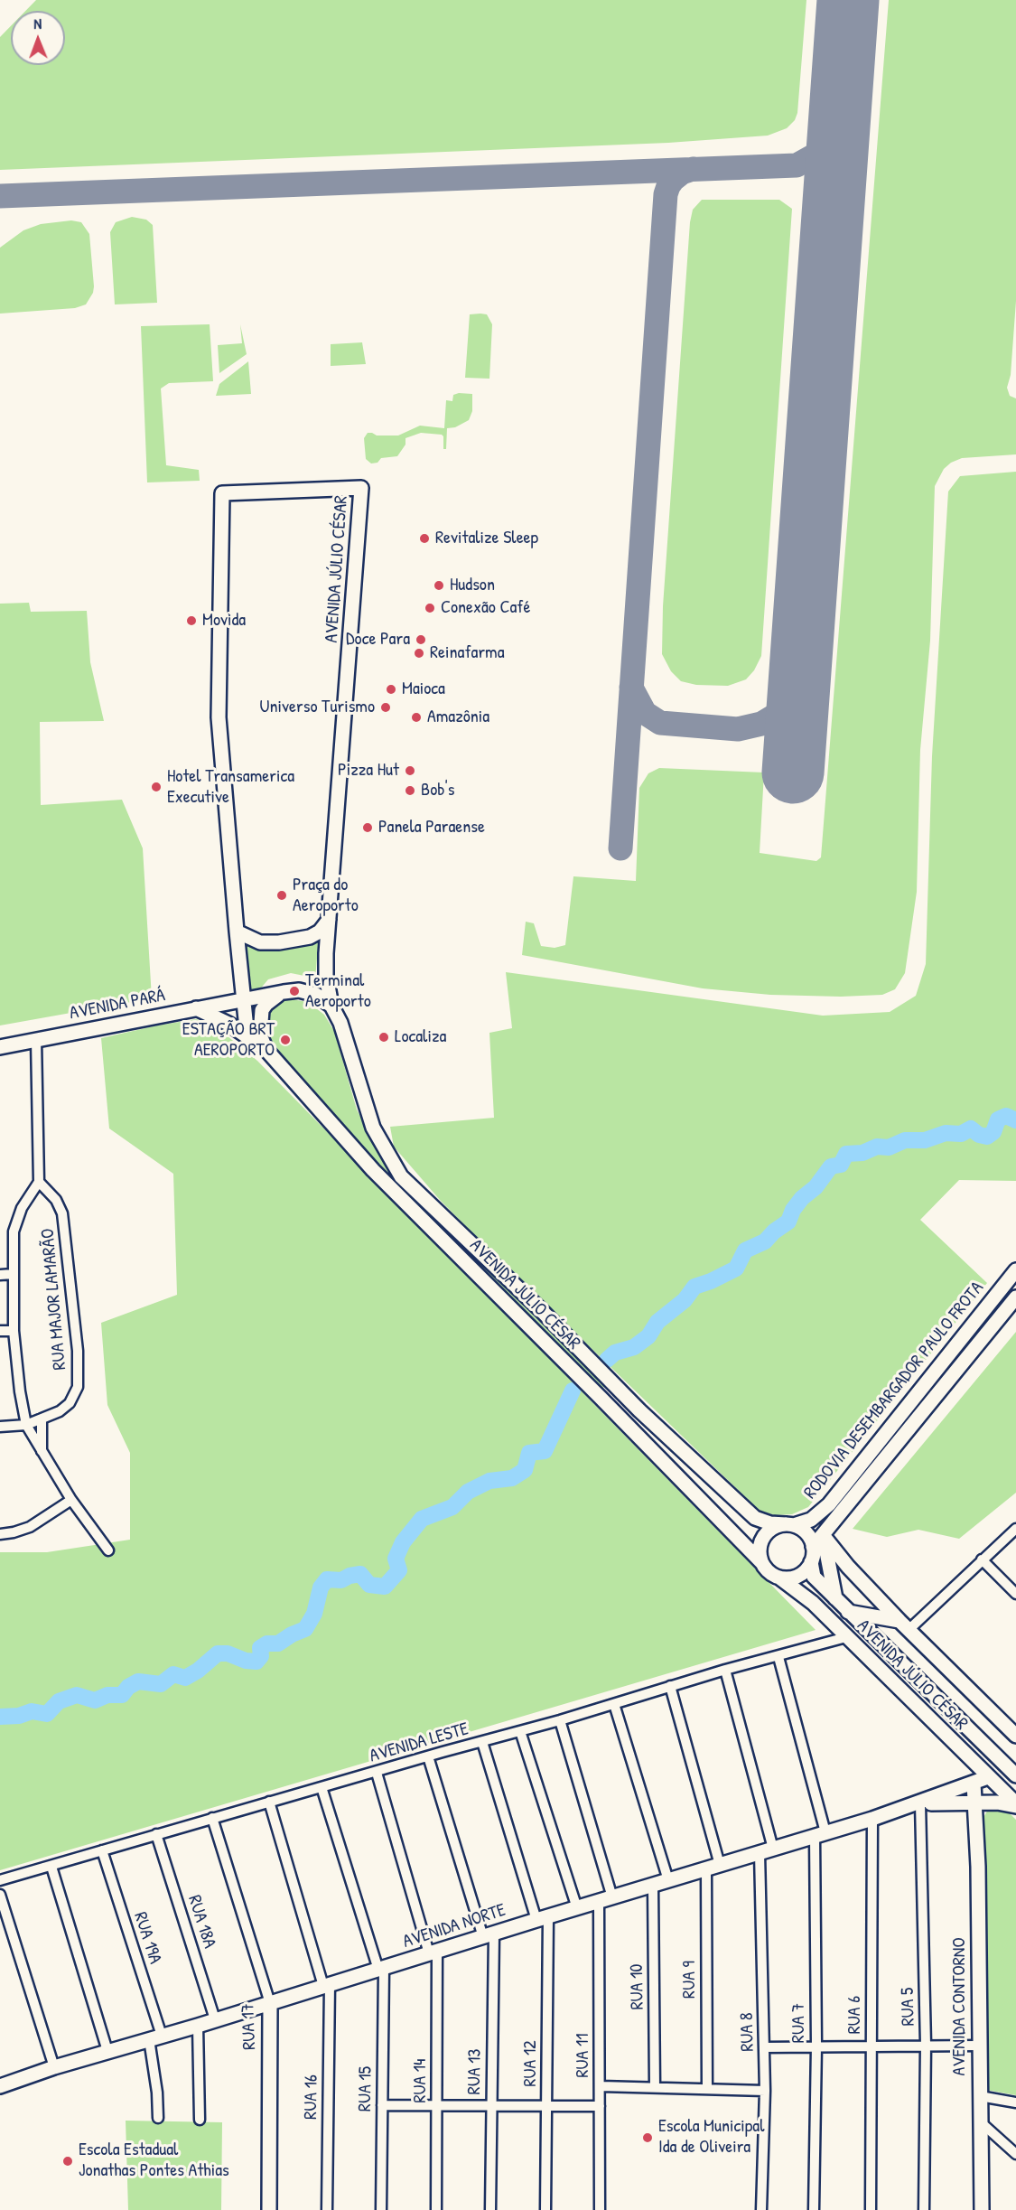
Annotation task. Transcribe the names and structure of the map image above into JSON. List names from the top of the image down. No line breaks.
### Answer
{"streets":{"street":["AVENIDA JÚLIO CÉSAR","AVENIDA PARÁ","RUA MAJOR LAMARÃO","RODOVIA DESEMBARGADOR PAULO FROTA","AVENIDA LESTE","RUA 18A","AVENIDA NORTE","RUA 19A","RUA 9","RUA 10","RUA 5","AVENIDA CONTORNO","RUA 6","RUA 7","RUA 17","RUA 8","RUA 11","RUA 12","RUA 13","RUA 14","RUA 15","RUA 16"]},"crossings":[["AVENIDA JÚLIO CÉSAR","AVENIDA PARÁ"],["AVENIDA JÚLIO CÉSAR","RODOVIA DESEMBARGADOR PAULO FROTA"],["AVENIDA JÚLIO CÉSAR","AVENIDA LESTE"],["AVENIDA LESTE","RUA 18A"],["AVENIDA LESTE","RUA 19A"],["AVENIDA LESTE","RUA 7"],["AVENIDA LESTE","RUA 17"],["AVENIDA LESTE","RUA 8"],["AVENIDA LESTE","RUA 12"],["AVENIDA LESTE","RUA 13"],["AVENIDA LESTE","RUA 14"],["AVENIDA LESTE","RUA 15"],["AVENIDA LESTE","RUA 16"],["RUA 18A","AVENIDA NORTE"],["AVENIDA NORTE","RUA 19A"],["AVENIDA NORTE","RUA 9"],["AVENIDA NORTE","RUA 10"],["AVENIDA NORTE","RUA 5"],["AVENIDA NORTE","RUA 6"],["AVENIDA NORTE","RUA 7"],["AVENIDA NORTE","RUA 17"],["AVENIDA NORTE","RUA 8"],["AVENIDA NORTE","RUA 11"],["AVENIDA NORTE","RUA 12"],["AVENIDA NORTE","RUA 13"],["AVENIDA NORTE","RUA 14"],["AVENIDA NORTE","RUA 15"],["AVENIDA NORTE","RUA 16"]],"places":["Revitalize Sleep","Hudson","Conexão Café","Movida","Doce Para","Reinafarma","Maioca","Universo Turismo","Amazônia","Pizza Hut","Hotel Transamerica Executive","Bob's","Panela Paraense","Praça do Aeroporto","Terminal Aeroporto","Localiza","ESTAÇÃO BRT AEROPORTO","Escola Municipal Ida de Oliveira","Escola Estadual Jonathas Pontes Athias"],"north":"top"}
